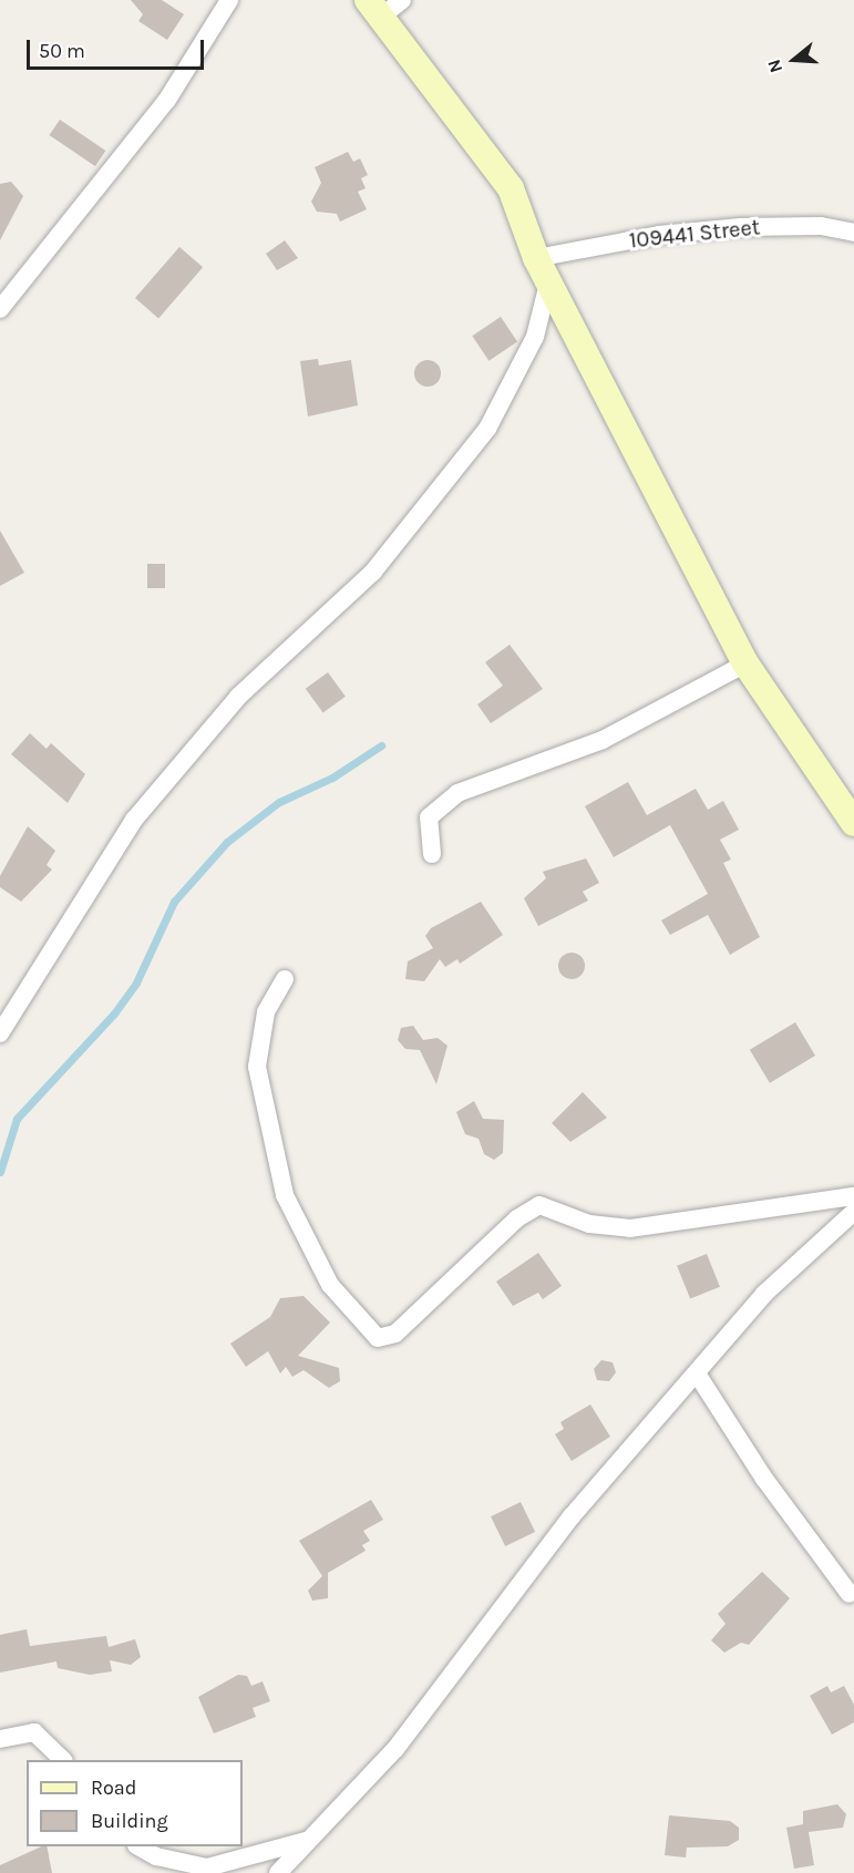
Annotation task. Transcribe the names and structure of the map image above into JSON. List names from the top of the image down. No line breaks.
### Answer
{"streets":{"street":["109441 Street"]},"legend":["Road","Building"],"scale_bar":"50 m","north":"left"}
